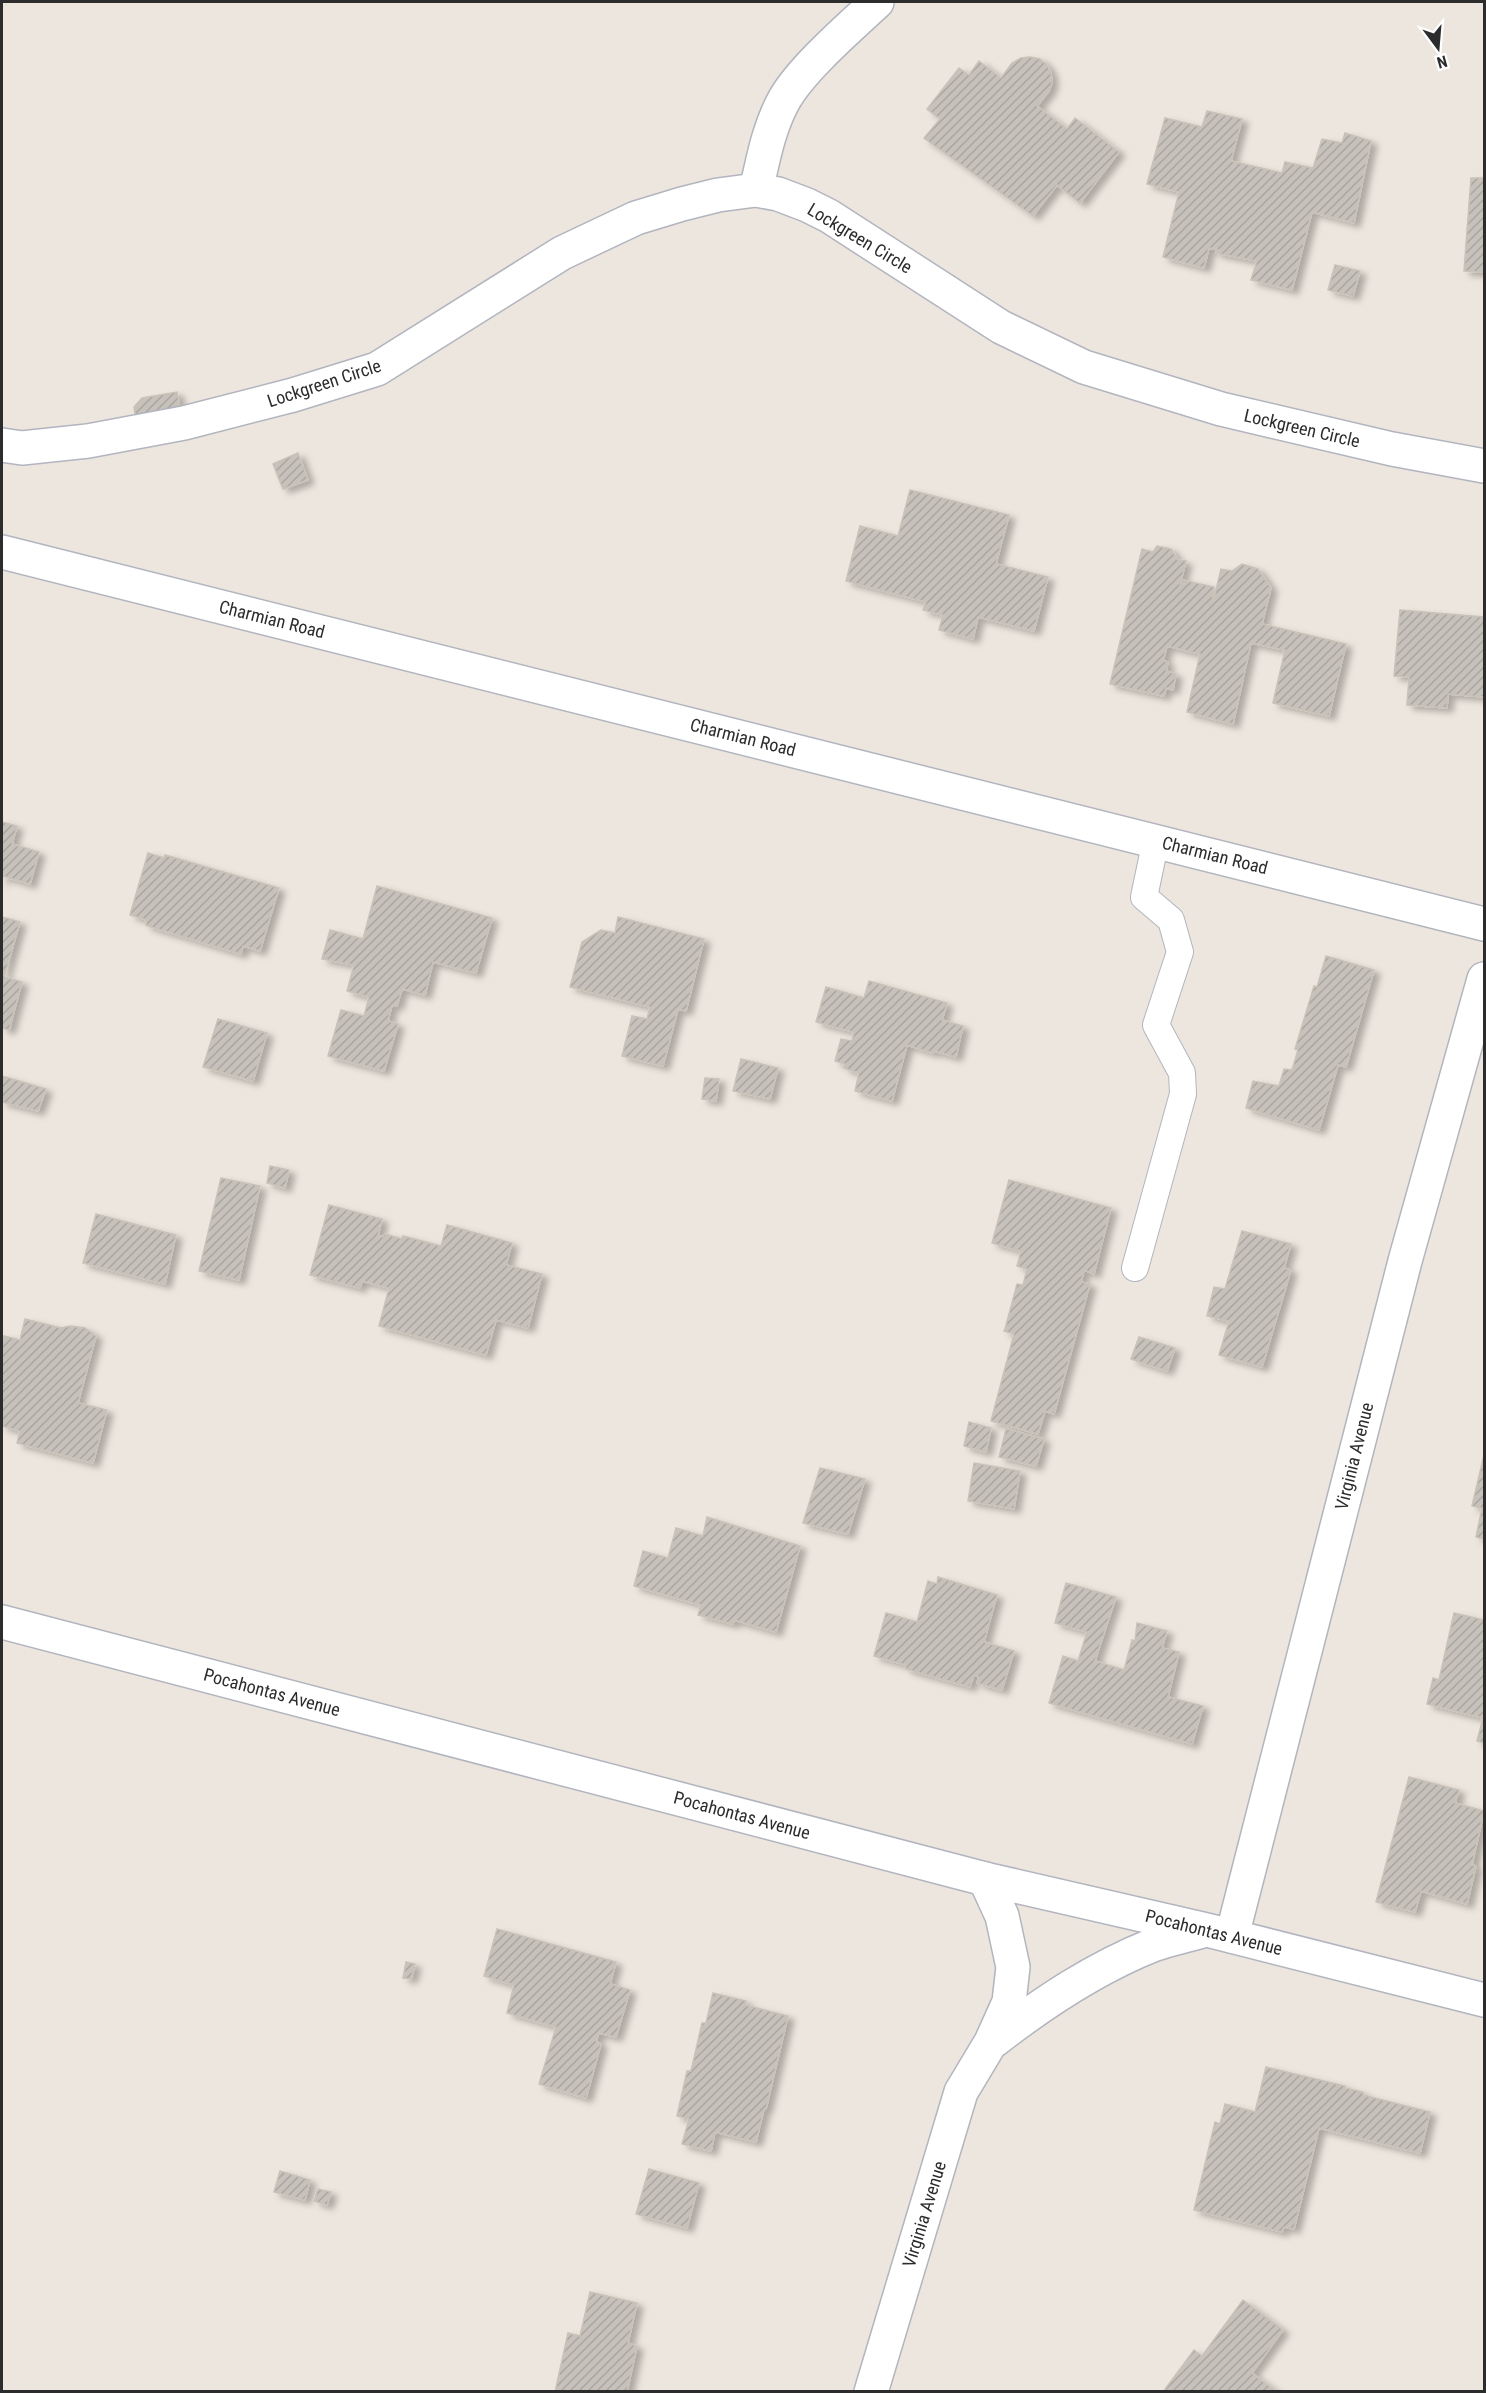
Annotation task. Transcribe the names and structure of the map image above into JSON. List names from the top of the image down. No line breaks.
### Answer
{"streets":{"street":["Lockgreen Circle","Charmian Road","Virginia Avenue","Pocahontas Avenue"]},"crossings":[["Virginia Avenue","Pocahontas Avenue"]],"north":"bottom"}
